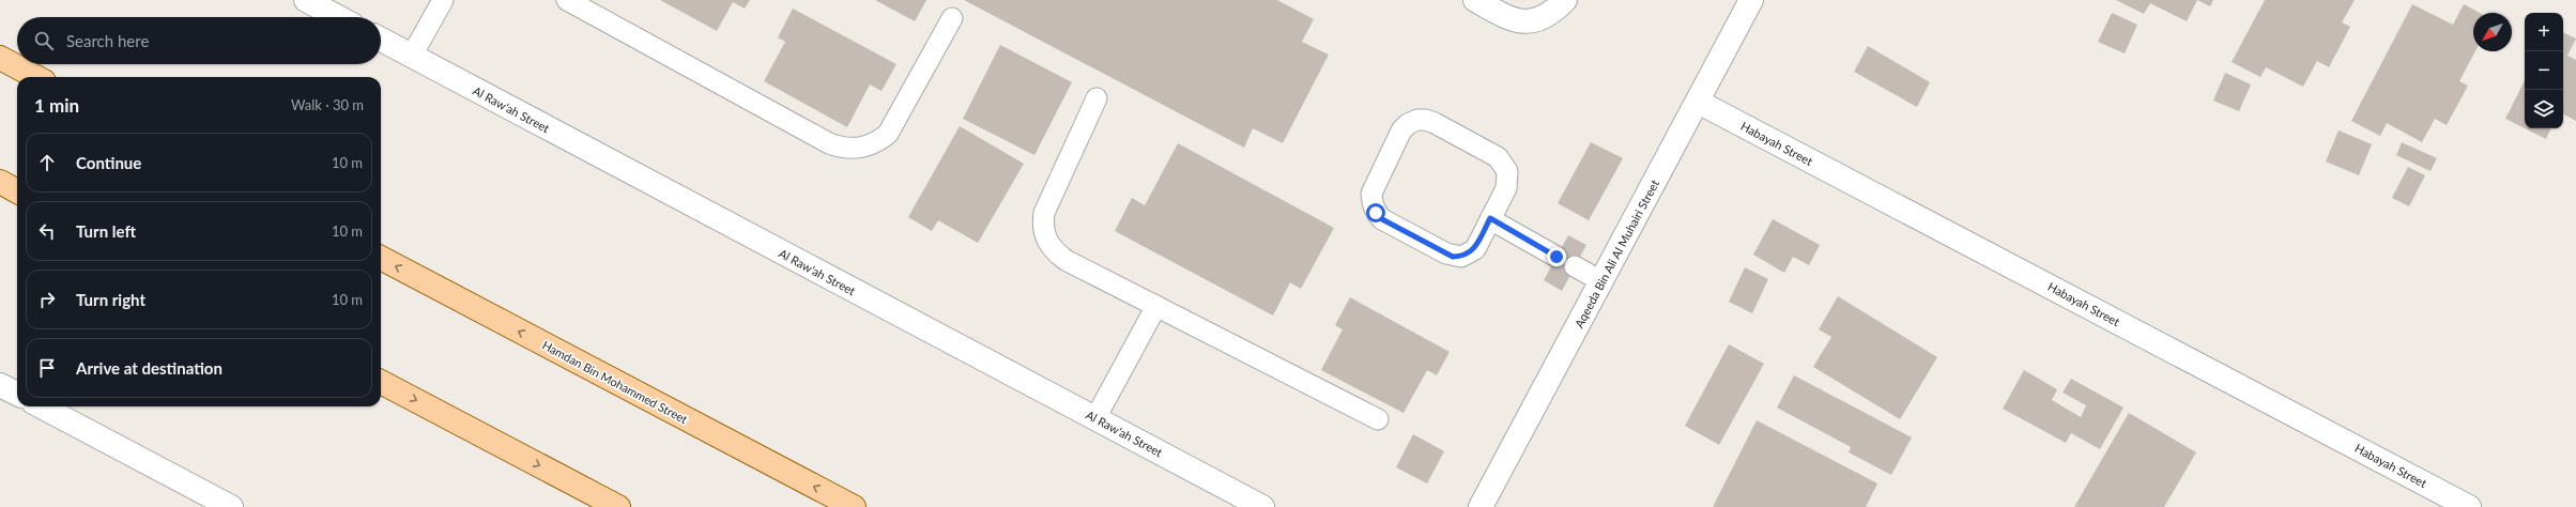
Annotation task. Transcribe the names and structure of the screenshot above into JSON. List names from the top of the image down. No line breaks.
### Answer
{"streets":{"main road":["Hamdan Bin Mohammed Street"],"street":["Al Raw'ah Street","Habayah Street","Aqeeda Bin Ali Al Muhairi Street"]},"crossings":[["Habayah Street","Aqeeda Bin Ali Al Muhairi Street"]],"north":"bottom left","page":{"map_buttons":["+","−"],"search":"Search here","heading":["1 min","Walk · 30 m"],"list":[["Continue","10 m"],["Turn left","10 m"],["Turn right","10 m"],"Arrive at destination"]}}
